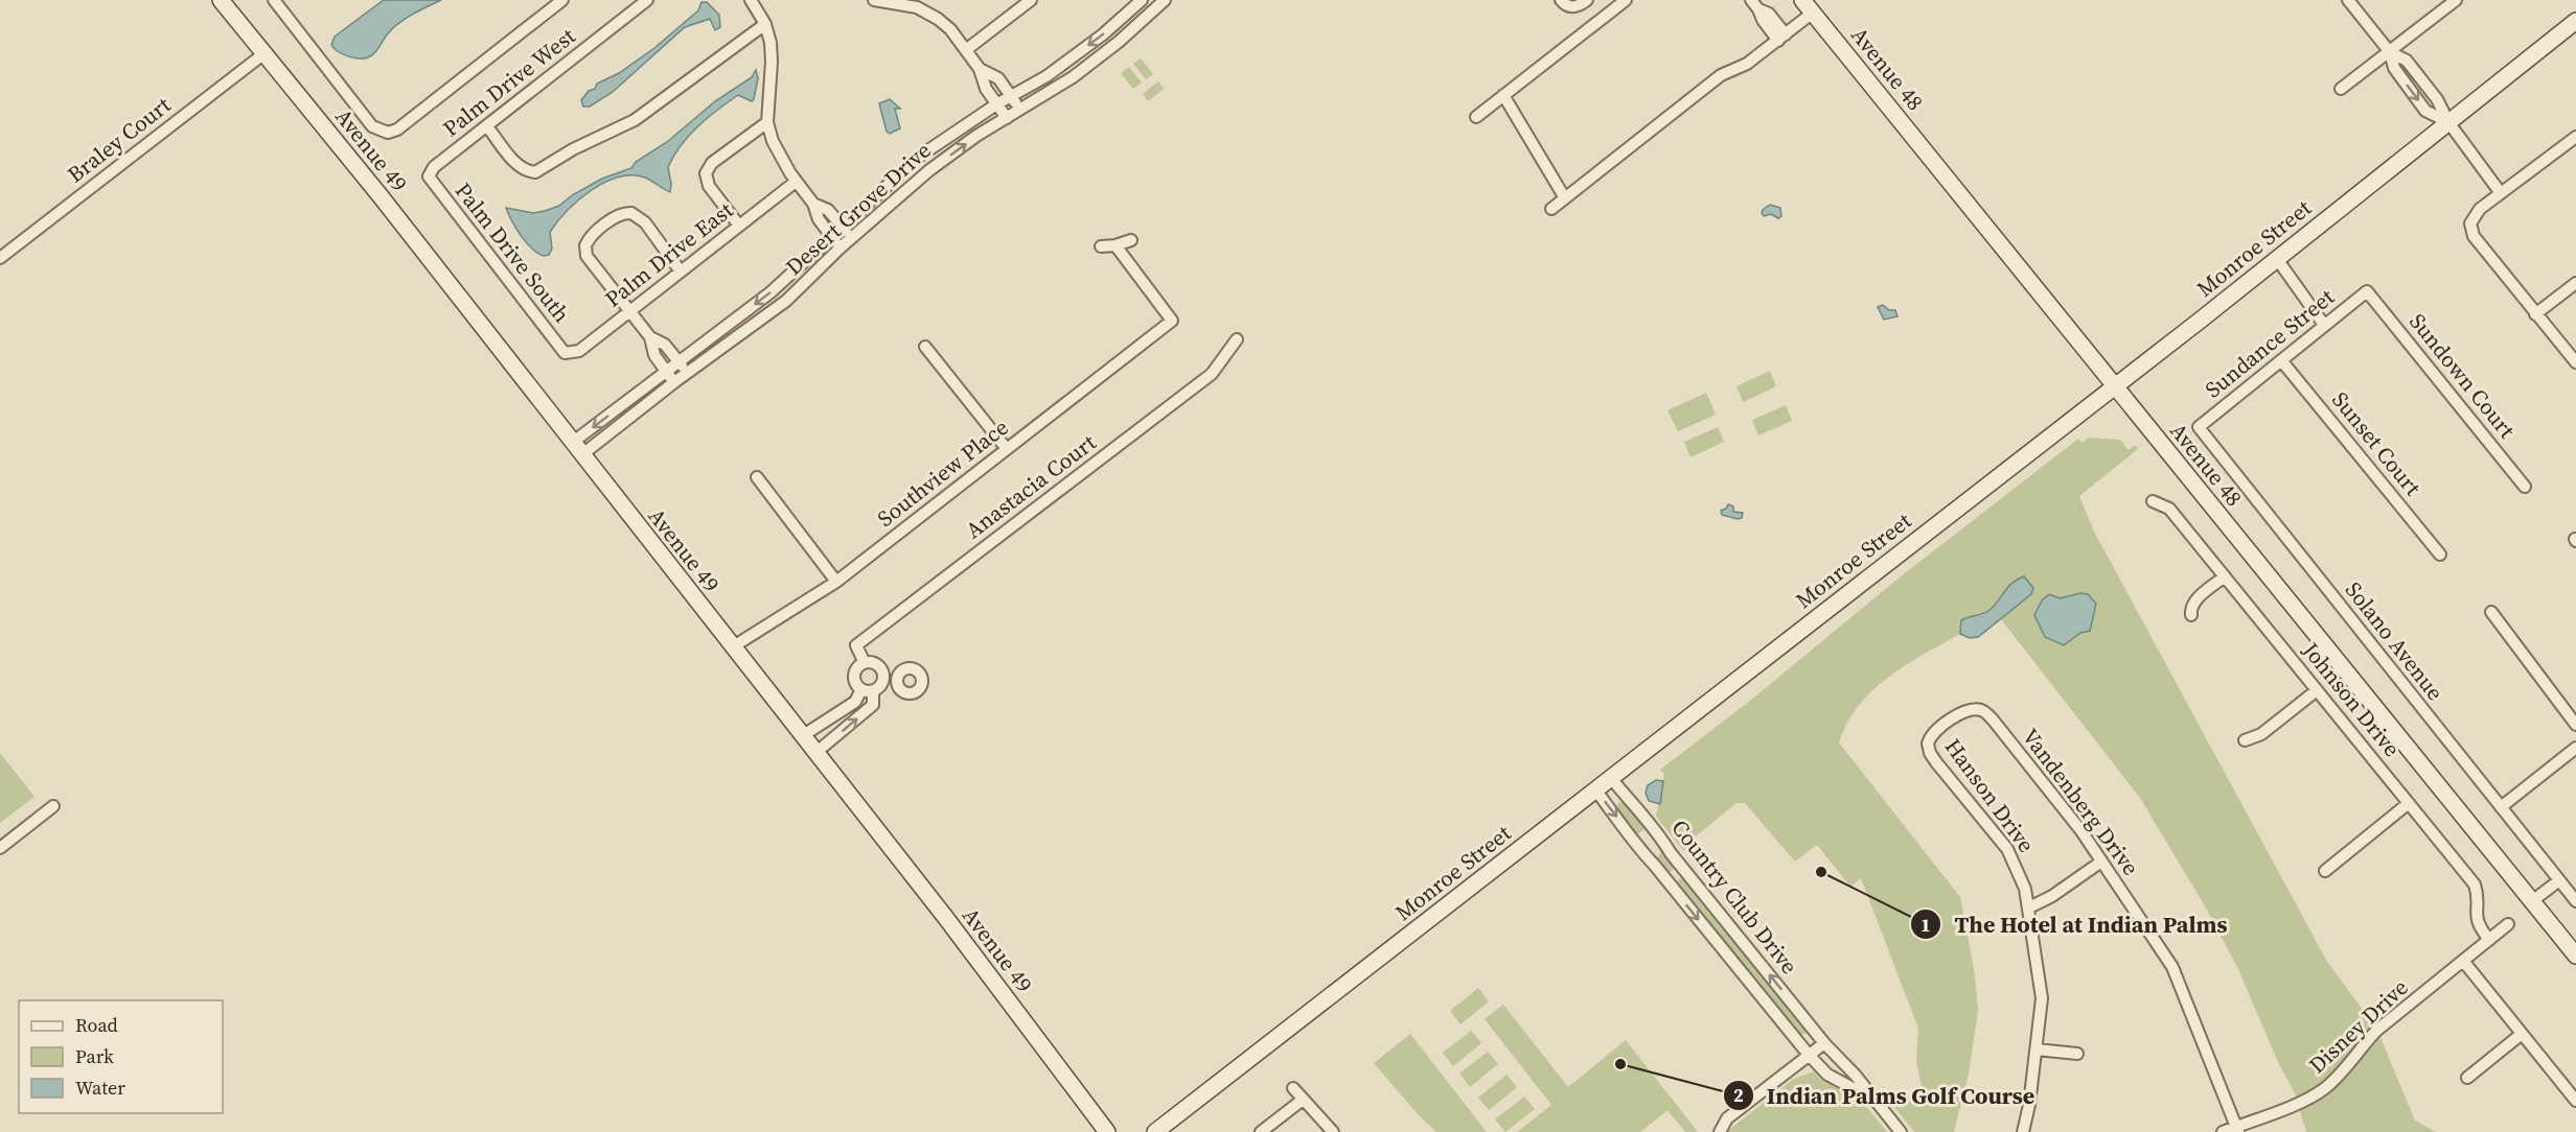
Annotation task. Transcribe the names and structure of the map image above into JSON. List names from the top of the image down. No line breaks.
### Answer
{"streets":{"main road":["Avenue 48","Avenue 49","Monroe Street"],"street":["Palm Drive West","Braley Court","Desert Grove Drive","Palm Drive South","Palm Drive East","Sundance Street","Sundown Court","Sunset Court","Southview Place","Anastacia Court","Solano Avenue","Johnson Drive","Hanson Drive","Vandenberg Drive","Country Club Drive","Disney Drive"]},"crossings":[["Avenue 48","Monroe Street"],["Palm Drive West","Palm Drive South"],["Braley Court","Avenue 49"],["Avenue 49","Desert Grove Drive"],["Avenue 49","Southview Place"],["Monroe Street","Country Club Drive"],["Palm Drive South","Palm Drive East"],["Sundance Street","Sundown Court"],["Sundance Street","Sunset Court"],["Sundance Street","Solano Avenue"],["Johnson Drive","Disney Drive"],["Hanson Drive","Vandenberg Drive"],["Vandenberg Drive","Disney Drive"]],"places":["The Hotel at Indian Palms","Indian Palms Golf Course"],"legend":["Road","Park","Water"]}
